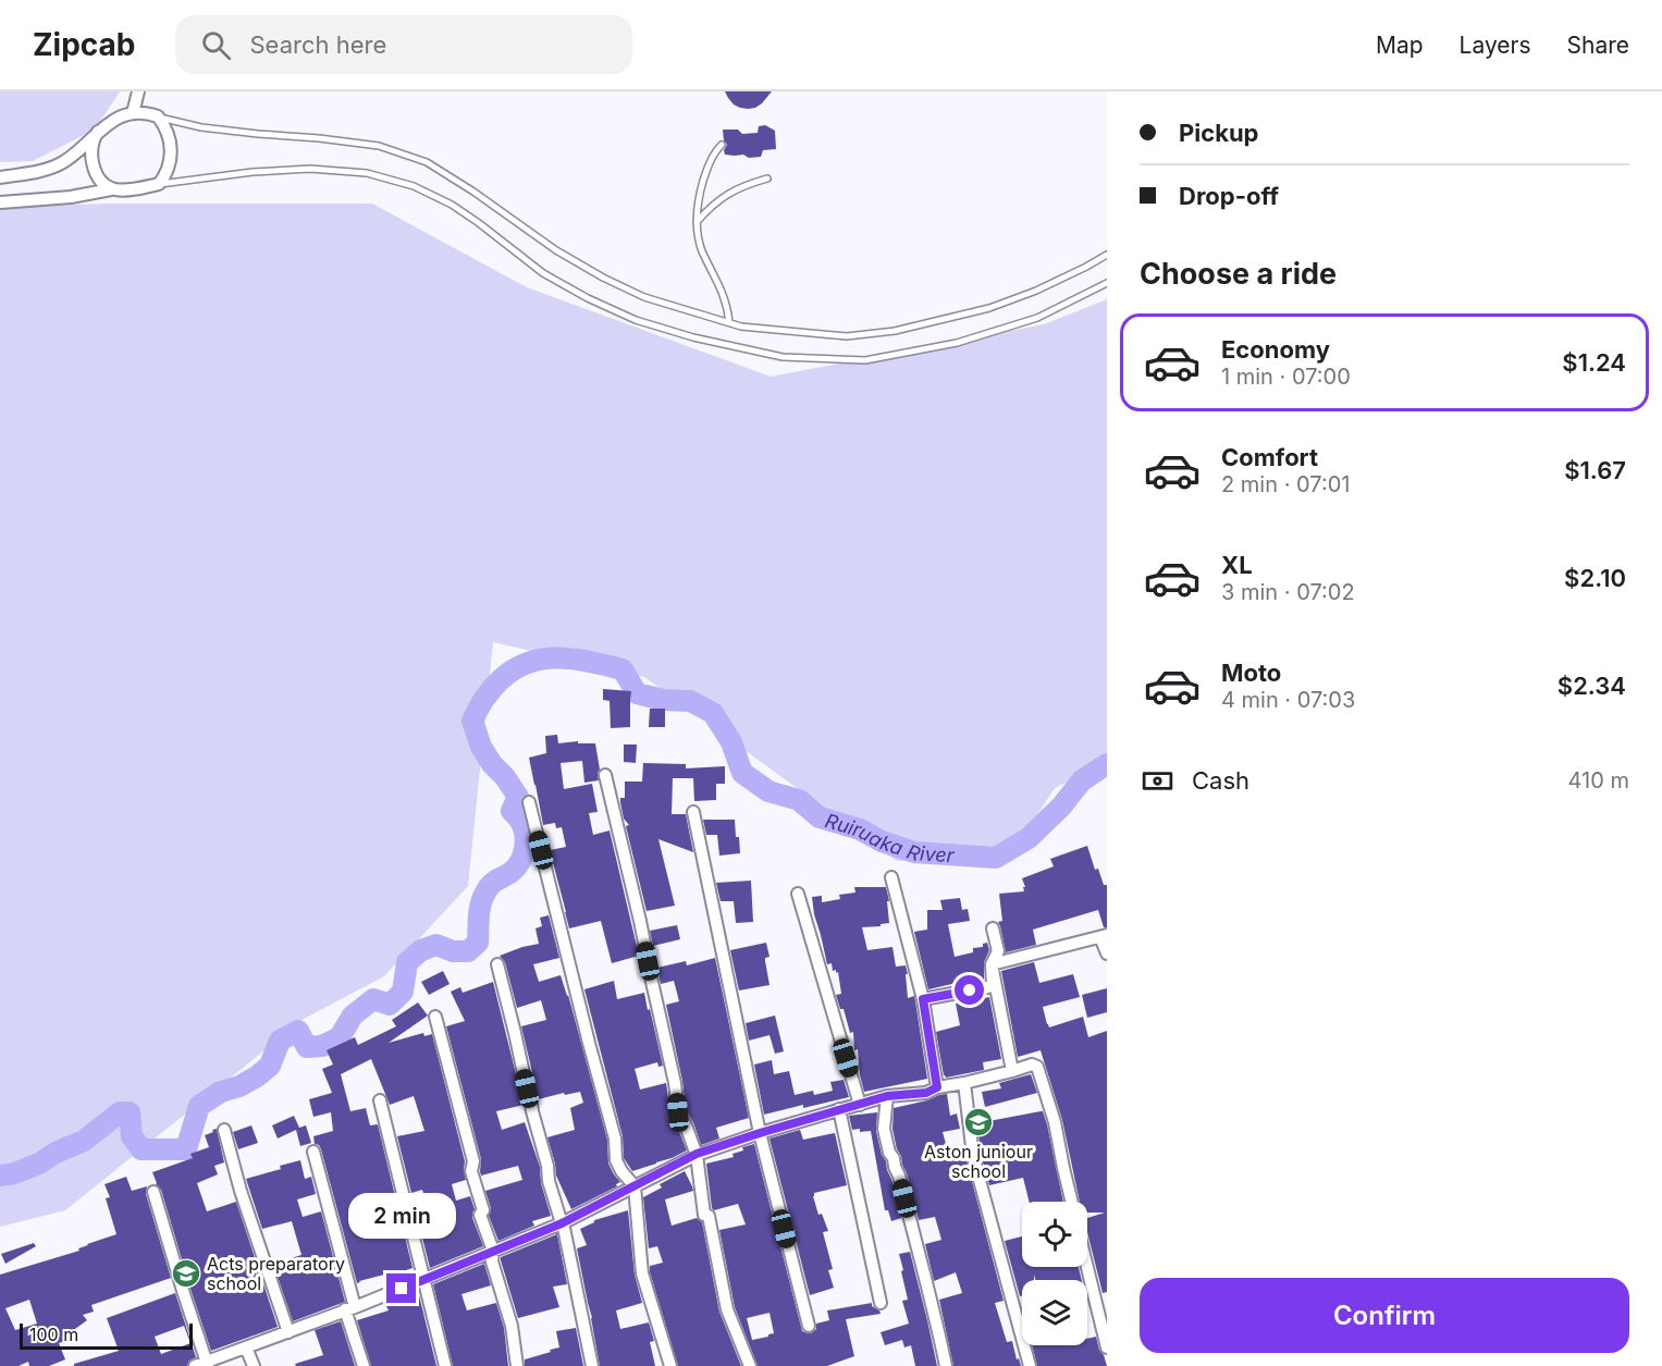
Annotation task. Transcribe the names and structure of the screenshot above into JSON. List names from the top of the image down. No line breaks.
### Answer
{"water":["Ruiruaka River"],"places":{"school or university":["Aston juniour school","Acts preparatory school"]},"scale_bar":"100 m","page":{"header":"Zipcab","search":"Search here","nav":["Map","Layers","Share"],"banner":["Pickup","Drop-off"],"heading":"Choose a ride","list":[{"name":"Economy","note":"1 min · 07:00","value":"$1.24"},{"name":"Comfort","note":"2 min · 07:01","value":"$1.67"},{"name":"XL","note":"3 min · 07:02","value":"$2.10"},{"name":"Moto","note":"4 min · 07:03","value":"$2.34"}],"pay":["Cash","410 m"],"bubble":"2 min","buttons":"Confirm","scale":"100 m"}}
